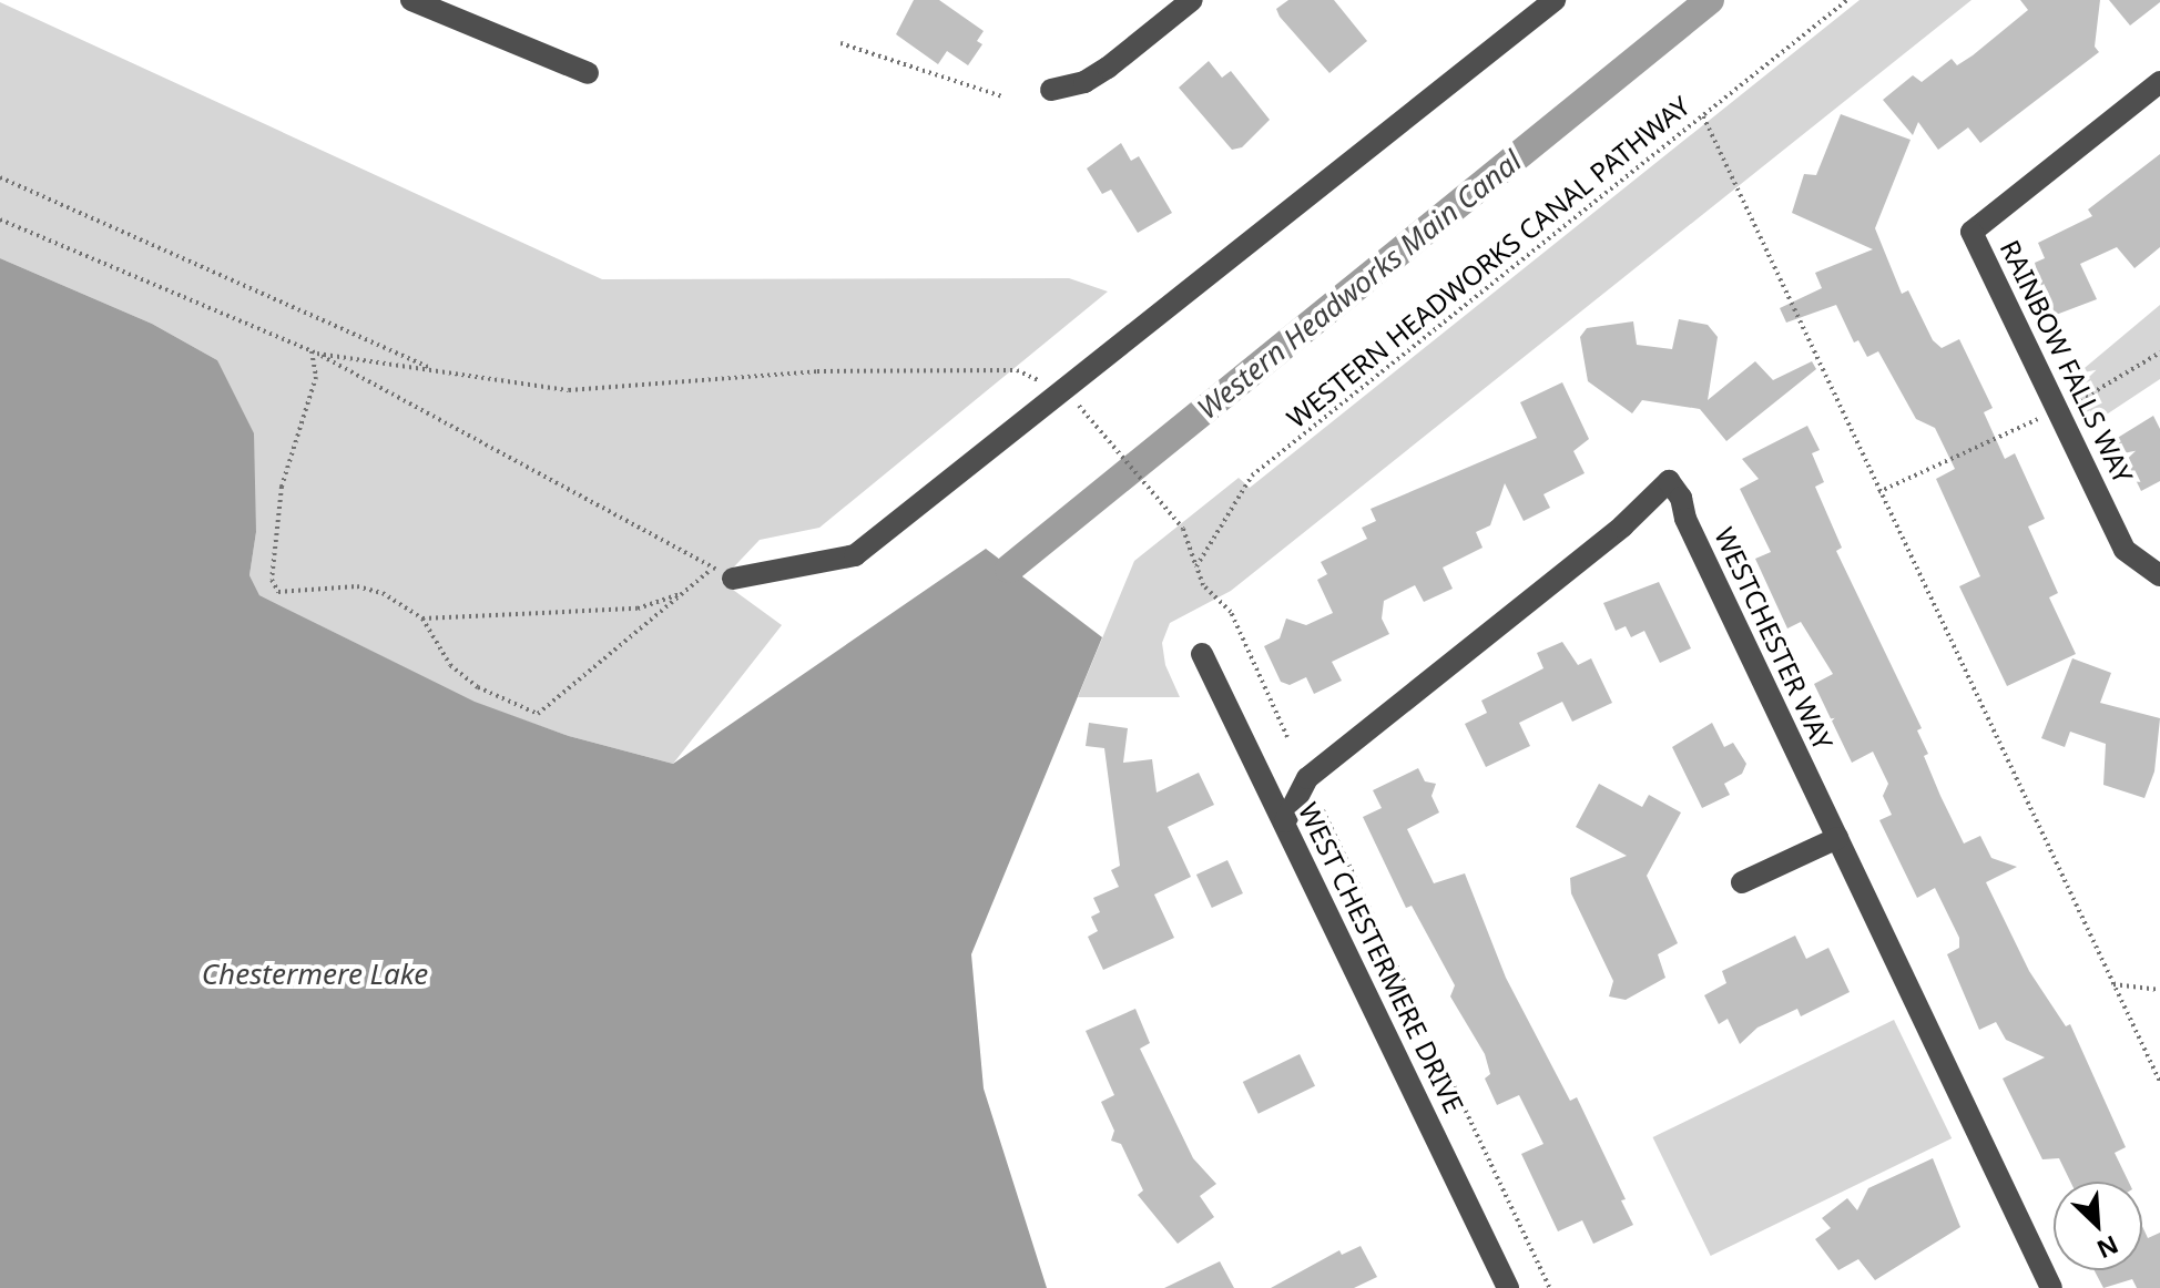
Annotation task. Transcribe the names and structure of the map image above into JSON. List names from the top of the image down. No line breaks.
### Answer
{"streets":{"street":["RAINBOW FALLS WAY","WESTCHESTER WAY","WEST CHESTERMERE DRIVE"],"path":["WESTERN HEADWORKS CANAL PATHWAY"]},"crossings":[["WESTCHESTER WAY","WEST CHESTERMERE DRIVE"]],"water":["Western Headworks Main Canal","Chestermere Lake"],"north":"bottom right"}
